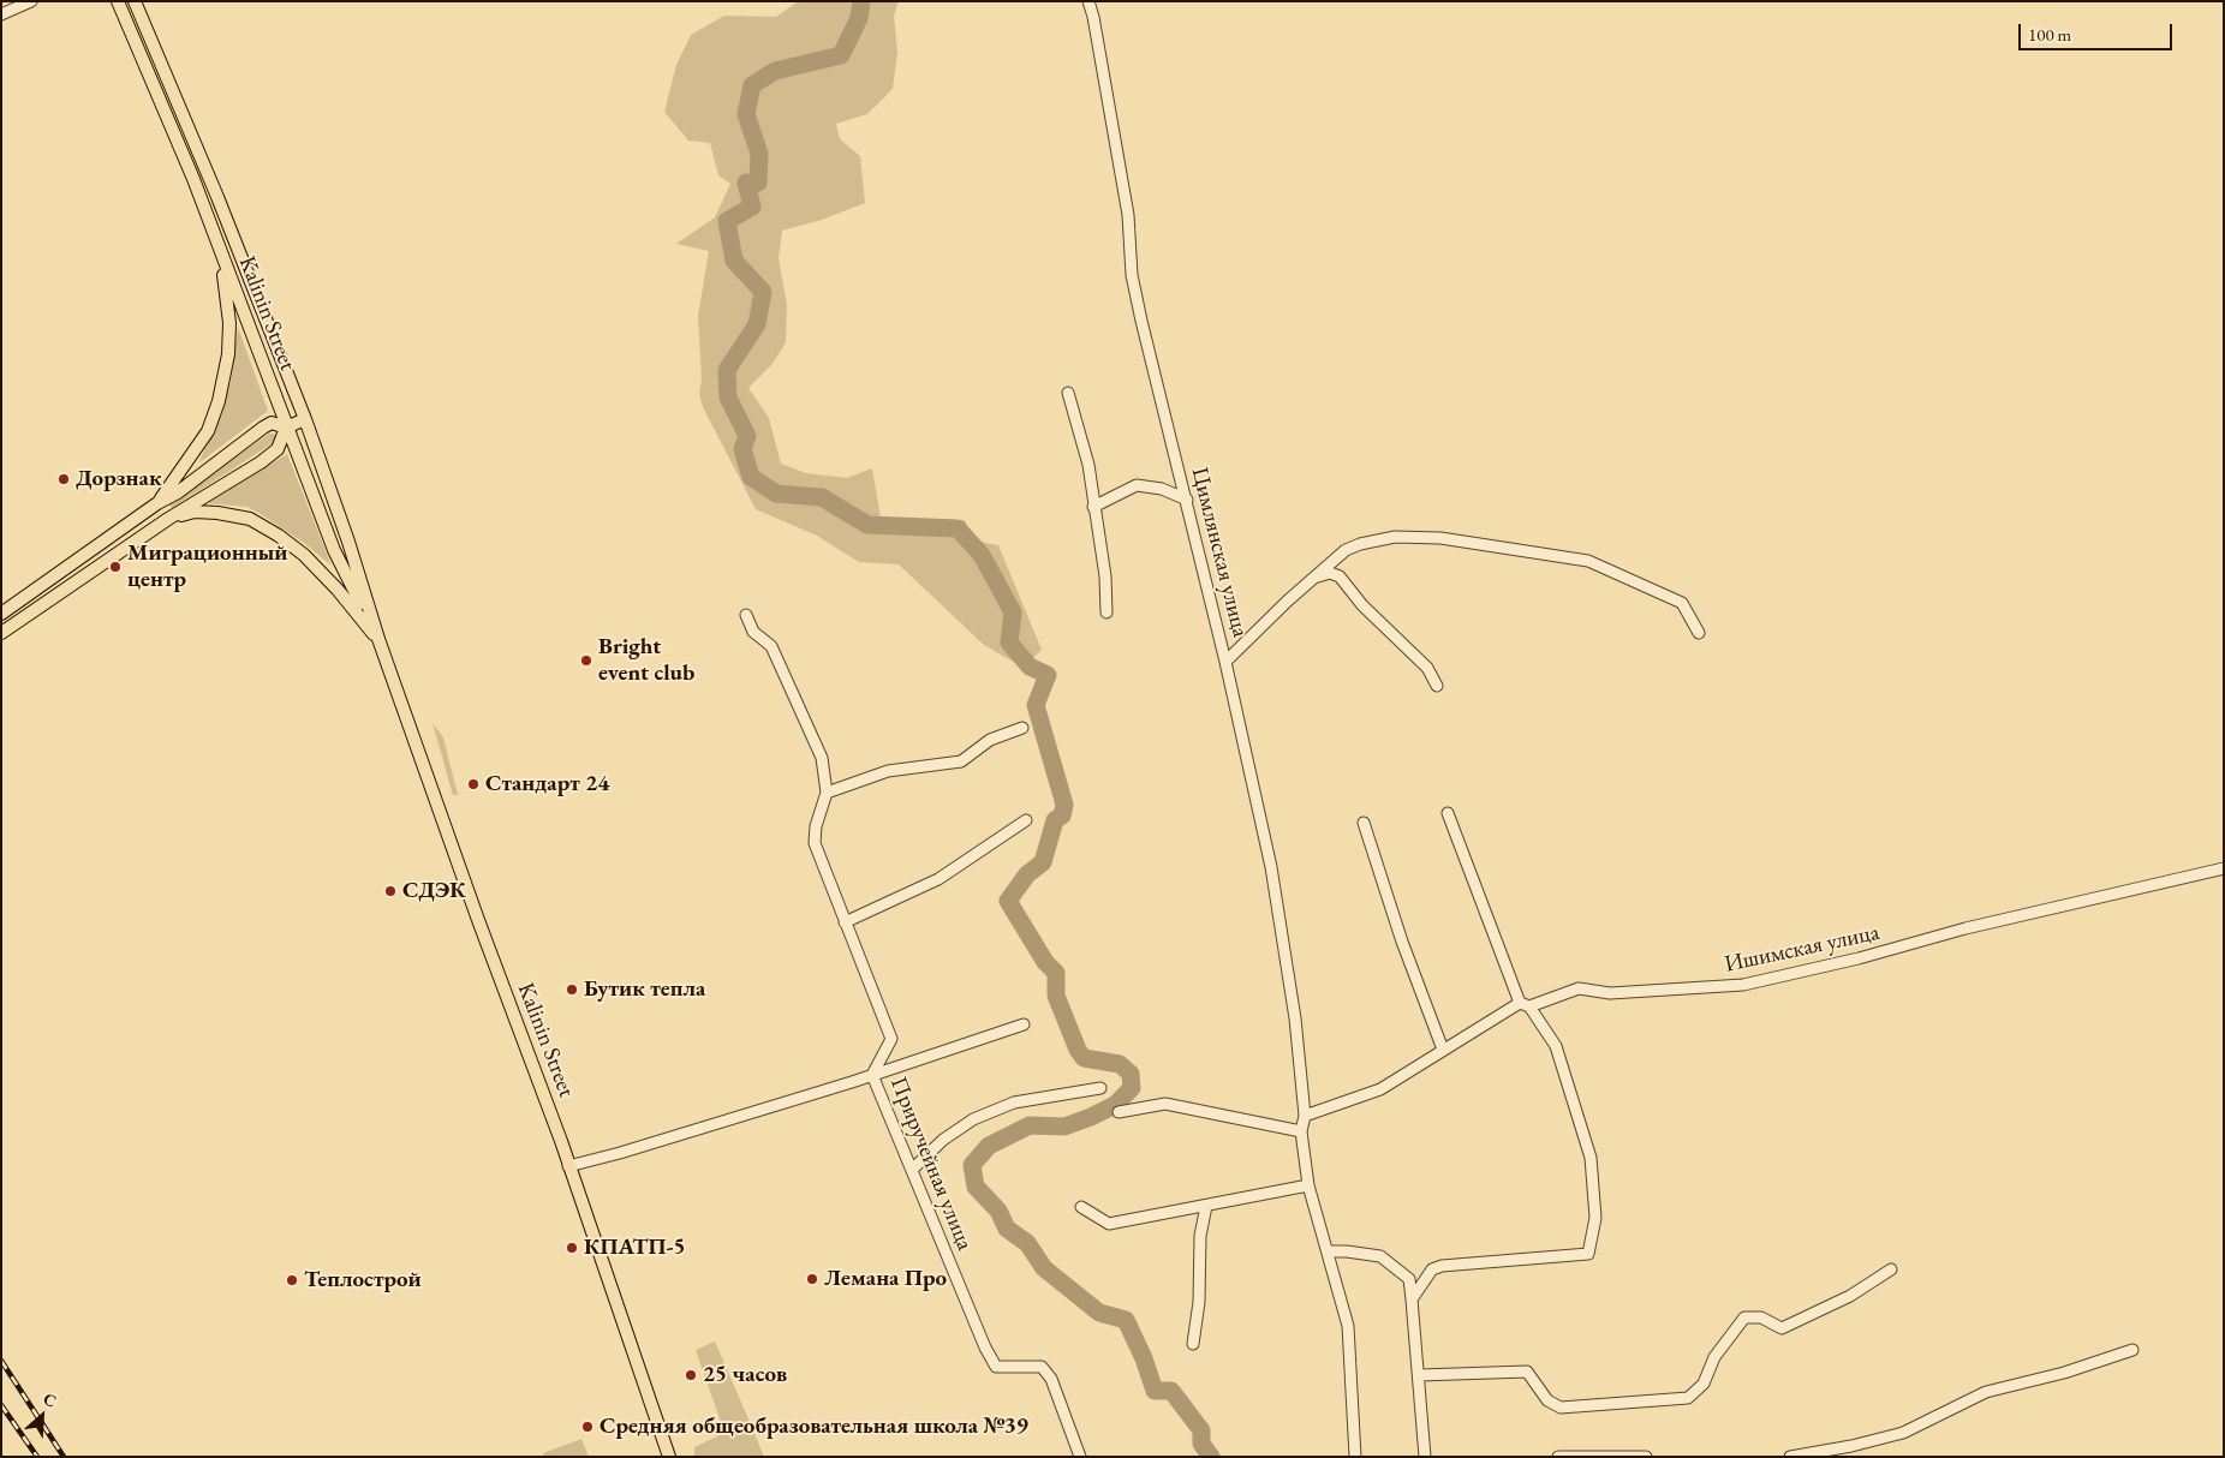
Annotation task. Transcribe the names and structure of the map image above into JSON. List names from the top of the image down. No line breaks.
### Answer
{"streets":{"main road":["Kalinin Street"],"street":["Цимлянская улица","Ишимская улица","Приручейная улица"]},"crossings":[["Цимлянская улица","Ишимская улица"]],"places":["Дорзнак","Миграционный центр","Bright event club","Стандарт 24","СДЭК","Бутик тепла","КПАТП-5","Лемана Про","Теплострой","25 часов","Средняя общеобразовательная школа №39"],"scale_bar":"100 m","north":"top right"}
